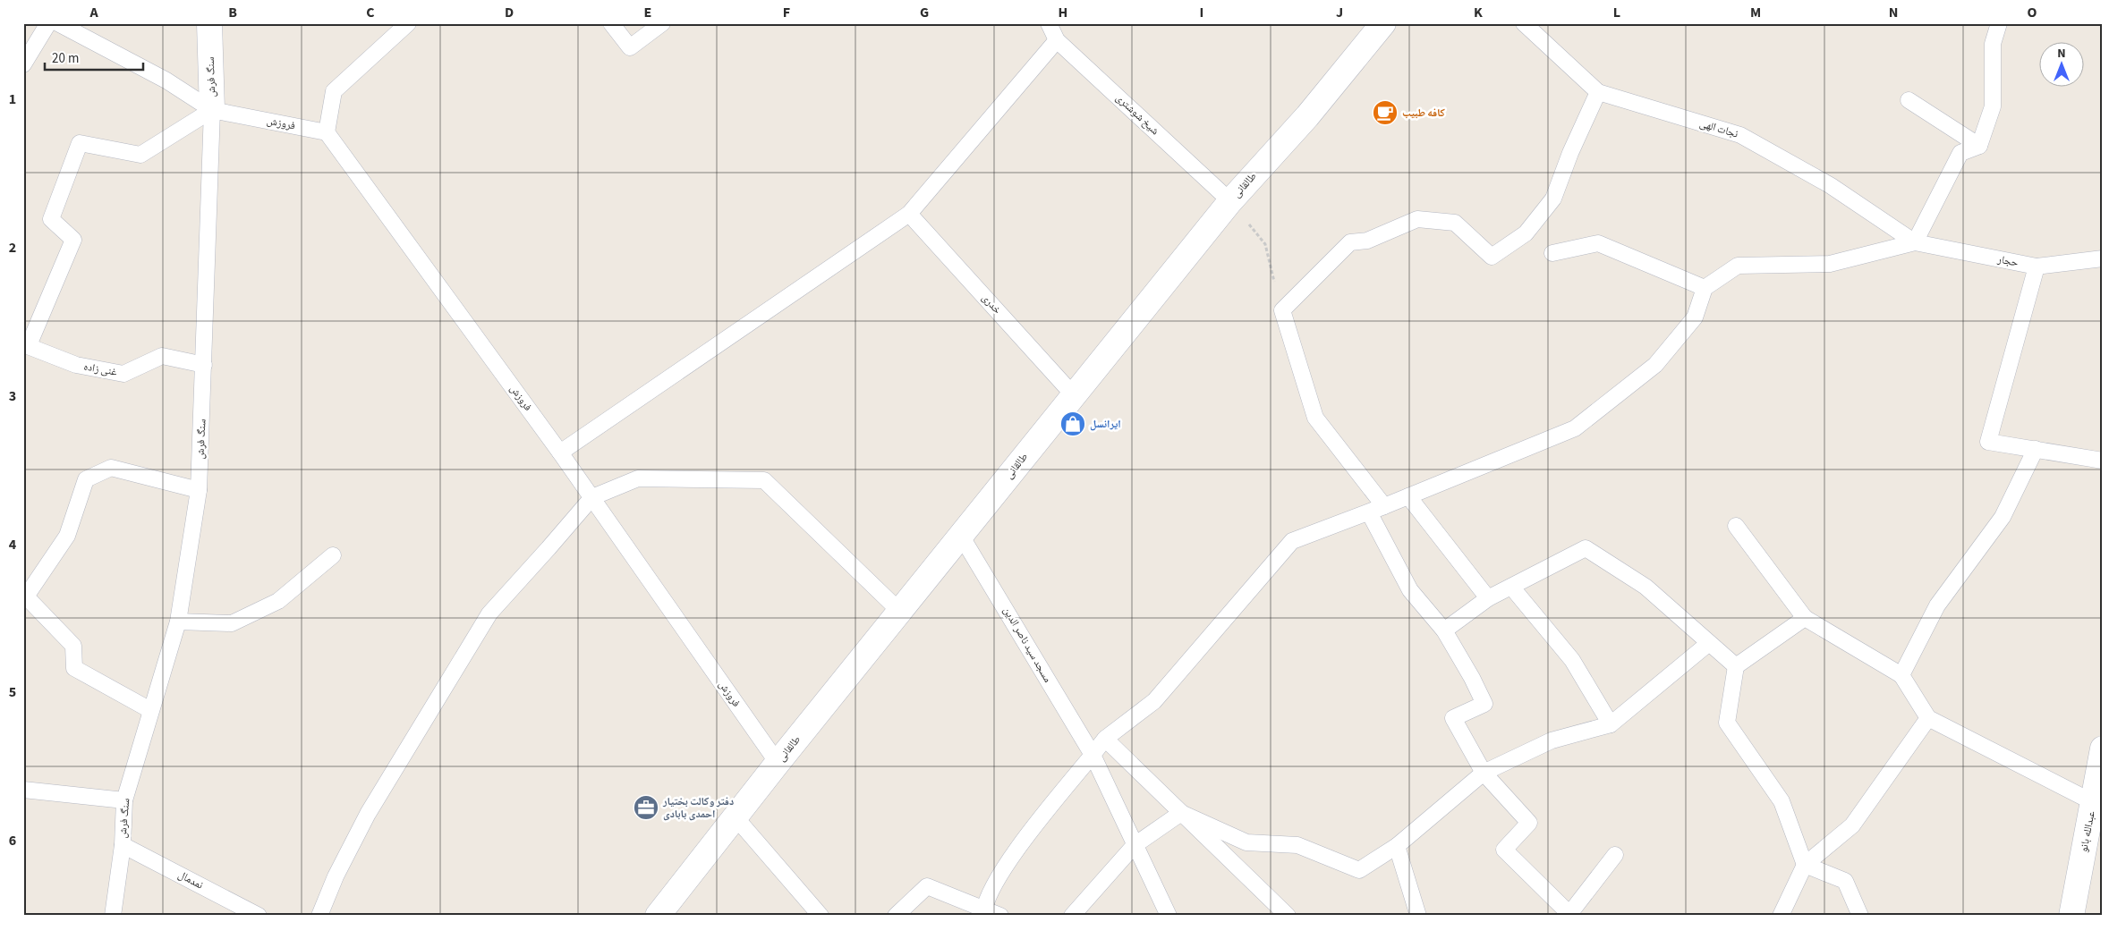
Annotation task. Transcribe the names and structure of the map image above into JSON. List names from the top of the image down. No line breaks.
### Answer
{"streets":{"main road":["سنگ فرش","طالقانی","عبدالله بانو"],"lane":["شیخ شوشتری","فروزش","نجات الهی","حجار","خدری","غنی زاده","مسجد سید ناصر الدین","نمدمال"]},"crossings":[["سنگ فرش","فروزش"],["سنگ فرش","غنی زاده"],["سنگ فرش","نمدمال"],["شیخ شوشتری","طالقانی"],["فروزش","طالقانی"],["نجات الهی","حجار"],["طالقانی","خدری"],["طالقانی","مسجد سید ناصر الدین"]],"places":{"cafe":["کافه طبیب"],"shop":["ایرانسل"],"office":["دفتر وکالت بختیار احمدی بابادی"]},"scale_bar":"20 m","north":"top","grid":{"columns":["A","B","C","D","E","F","G","H","I","J","K","L","M","N","O"],"rows":["1","2","3","4","5","6"]}}
